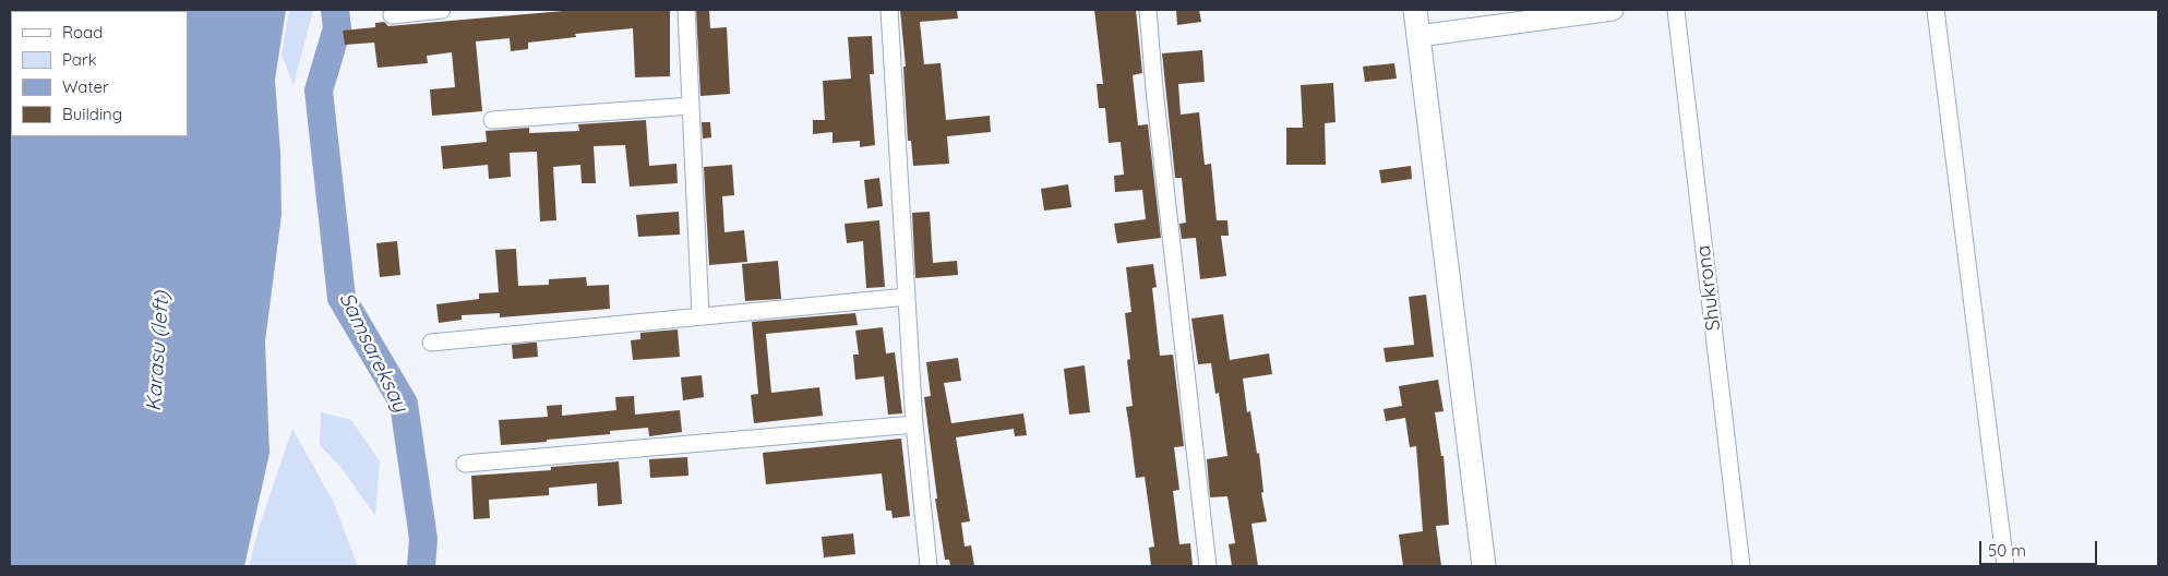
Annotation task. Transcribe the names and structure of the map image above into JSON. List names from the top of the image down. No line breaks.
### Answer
{"streets":{"street":["Shukrona"]},"water":["Karasu (left)","Samsareksay"],"legend":["Road","Park","Water","Building"],"scale_bar":"50 m"}
